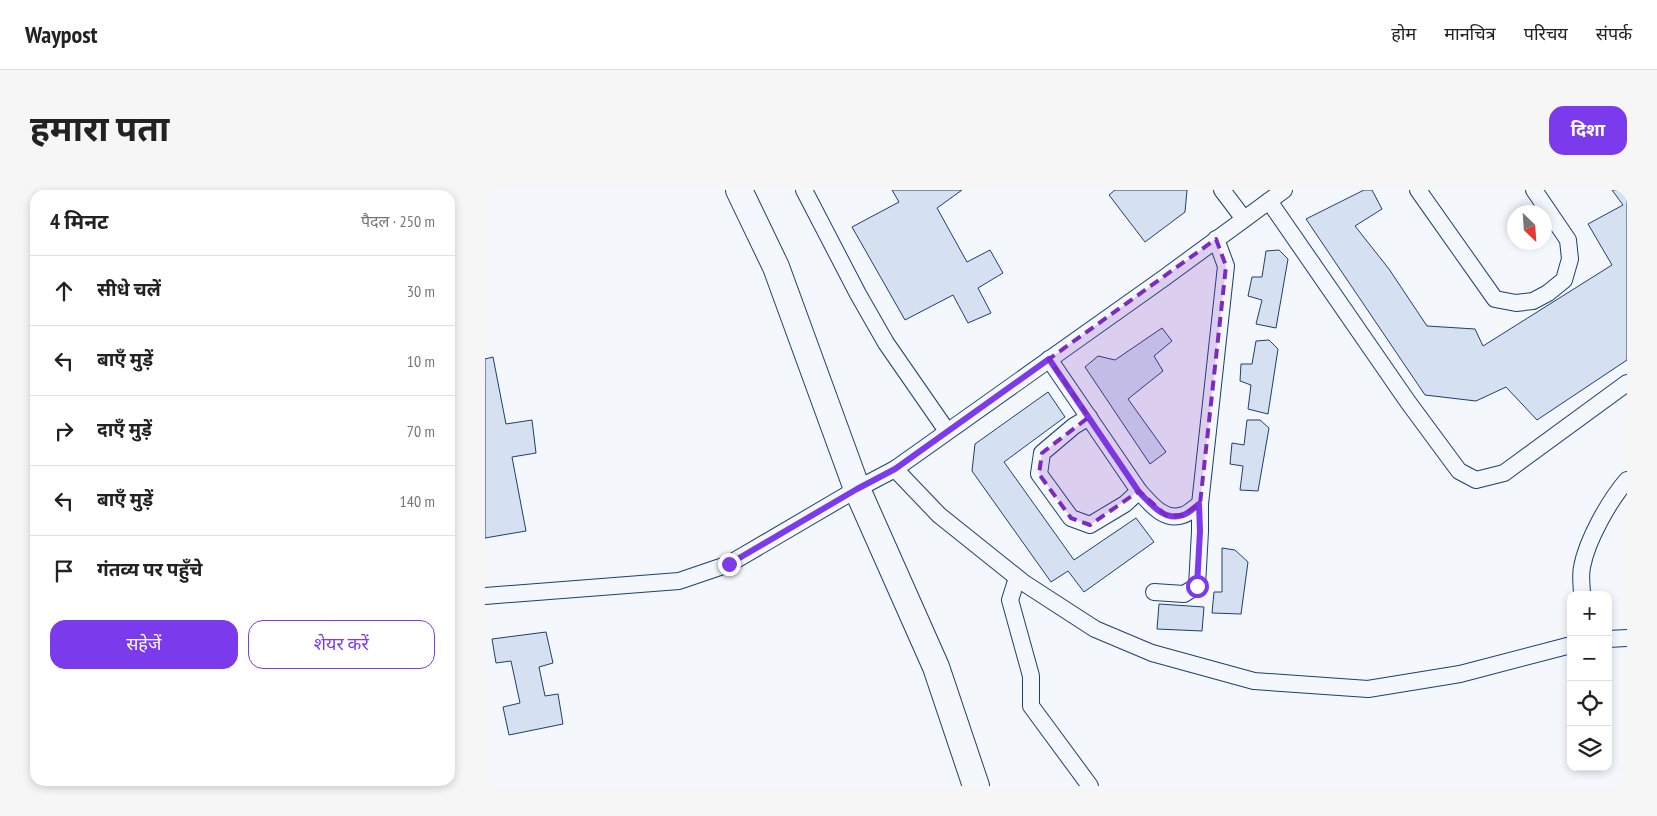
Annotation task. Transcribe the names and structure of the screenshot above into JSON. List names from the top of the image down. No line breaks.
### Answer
{"north":"bottom right","page":{"header":"Waypost","nav":["होम","मानचित्र","परिचय","संपर्क"],"title":"हमारा पता","buttons":["दिशा",["सहेजें","शेयर करें"]],"heading":["4 मिनट","पैदल · 250 m"],"list":[["सीधे चलें","30 m"],["बाएँ मुड़ें","10 m"],["दाएँ मुड़ें","70 m"],["बाएँ मुड़ें","140 m"],"गंतव्य पर पहुँचे"],"map_buttons":["+","−"]}}
